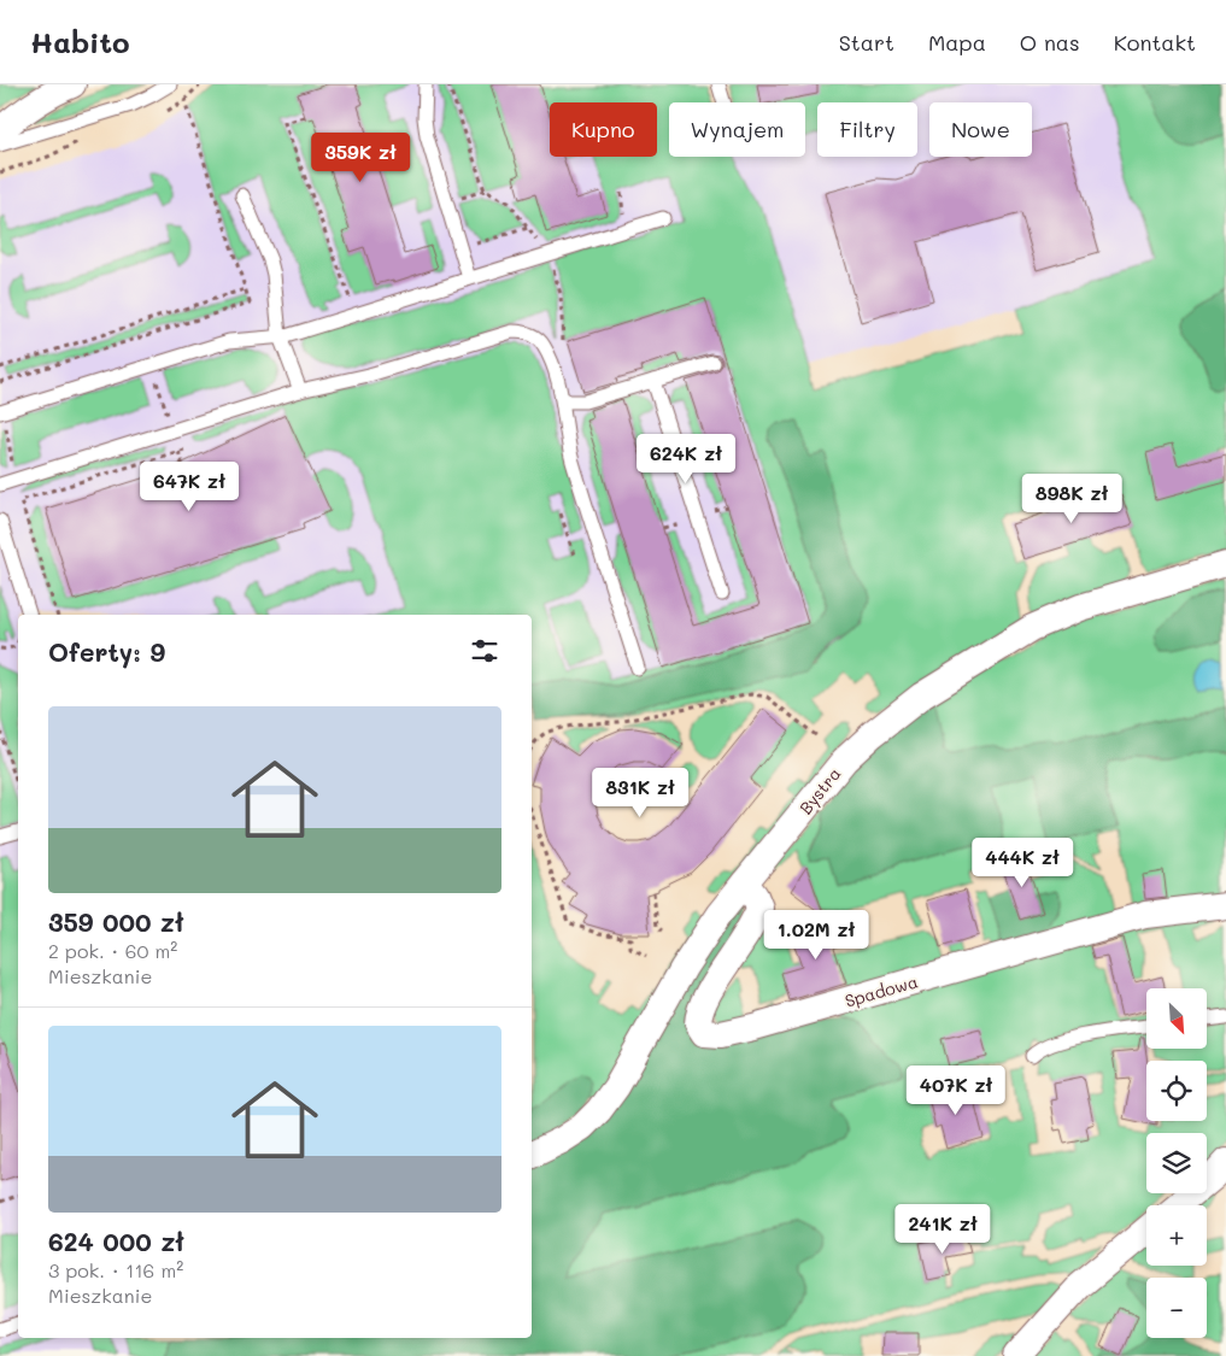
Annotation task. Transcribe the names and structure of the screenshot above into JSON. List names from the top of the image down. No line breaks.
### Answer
{"streets":{"street":["Bystra","Spadowa"]},"crossings":[["Bystra","Spadowa"]],"north":"bottom right","page":{"header":"Habito","nav":["Start","Mapa","O nas","Kontakt"],"chip":["Kupno","Wynajem","Filtry","Nowe"],"price":["359K zł","624K zł","647K zł","898K zł","831K zł","444K zł","1.02M zł","407K zł","241K zł"],"heading":"Oferty: 9","list":[{"name":"359 000 zł","note":"2 pok. · 60 m² · Mieszkanie"},{"name":"624 000 zł","note":"3 pok. · 116 m² · Mieszkanie"}],"map_buttons":["+","−"]}}
